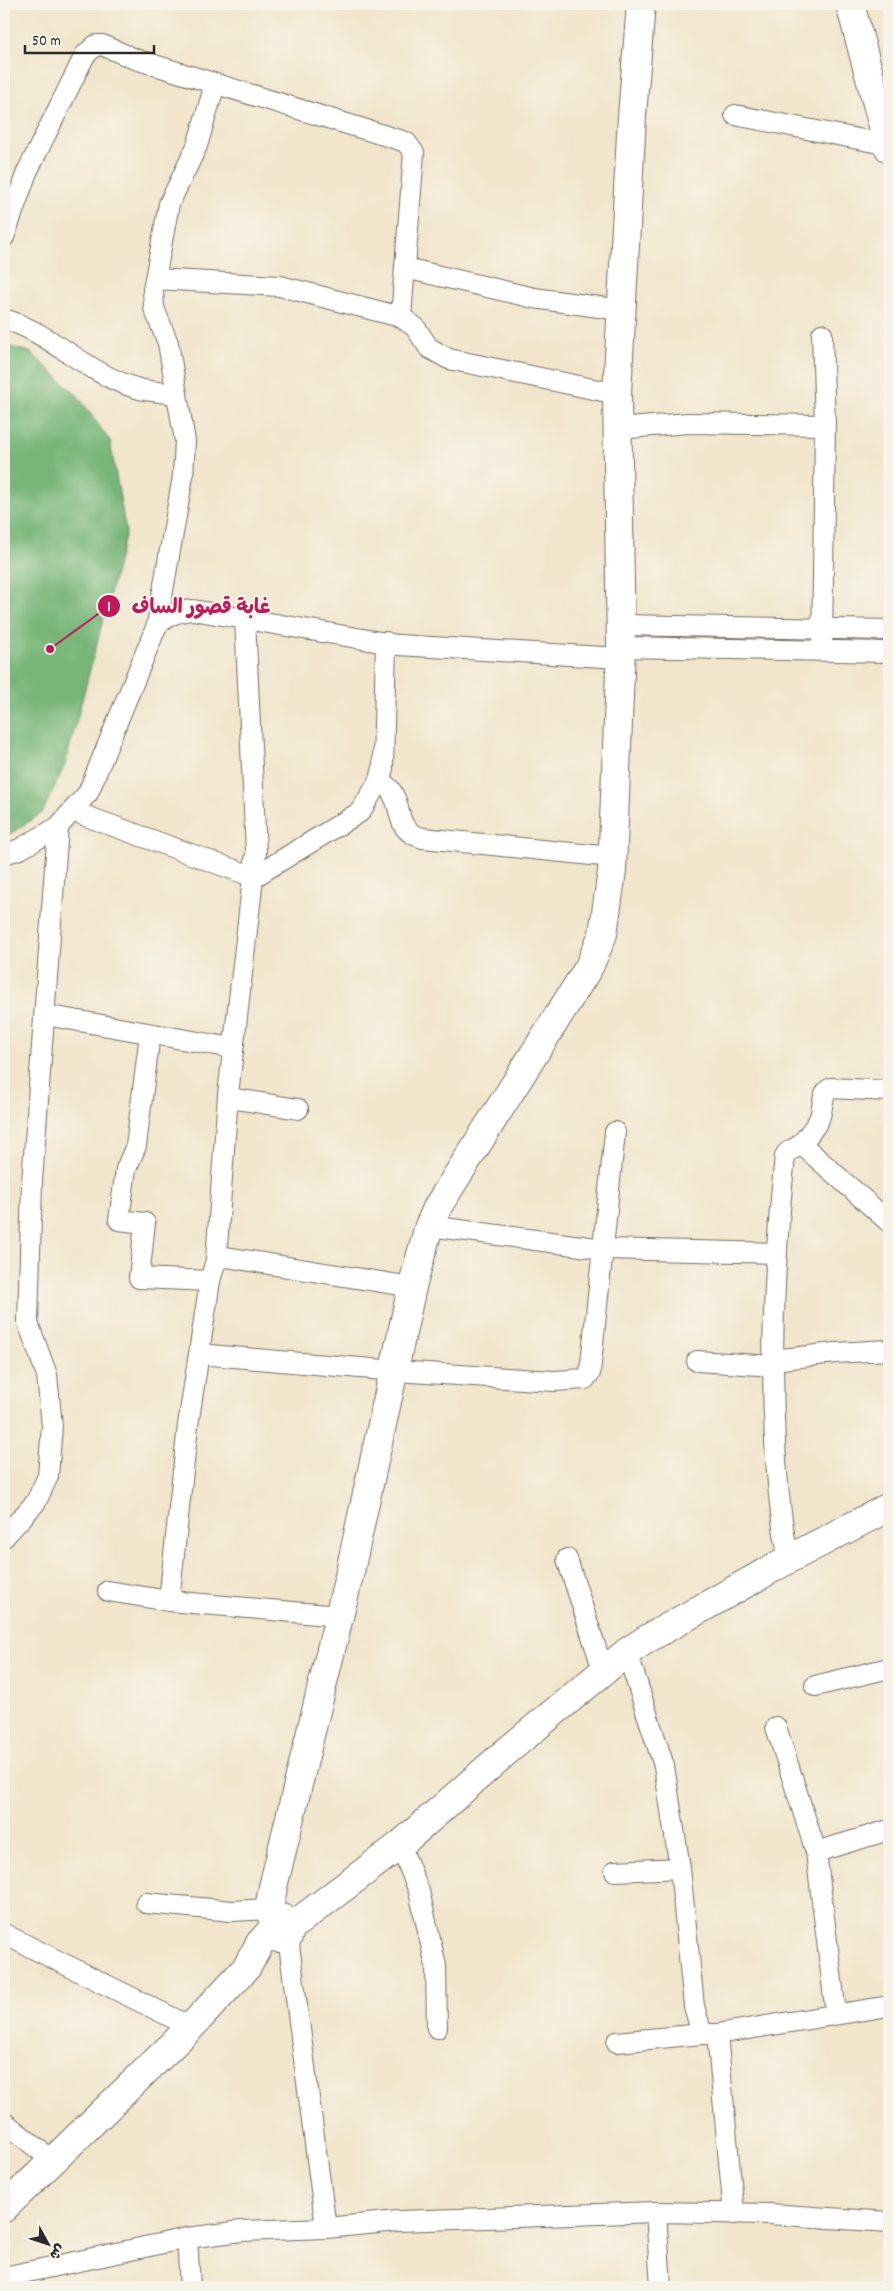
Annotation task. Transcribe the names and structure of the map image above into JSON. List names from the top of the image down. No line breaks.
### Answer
{"places":["غابة قصور الساف"],"scale_bar":"50 m","north":"bottom right"}
